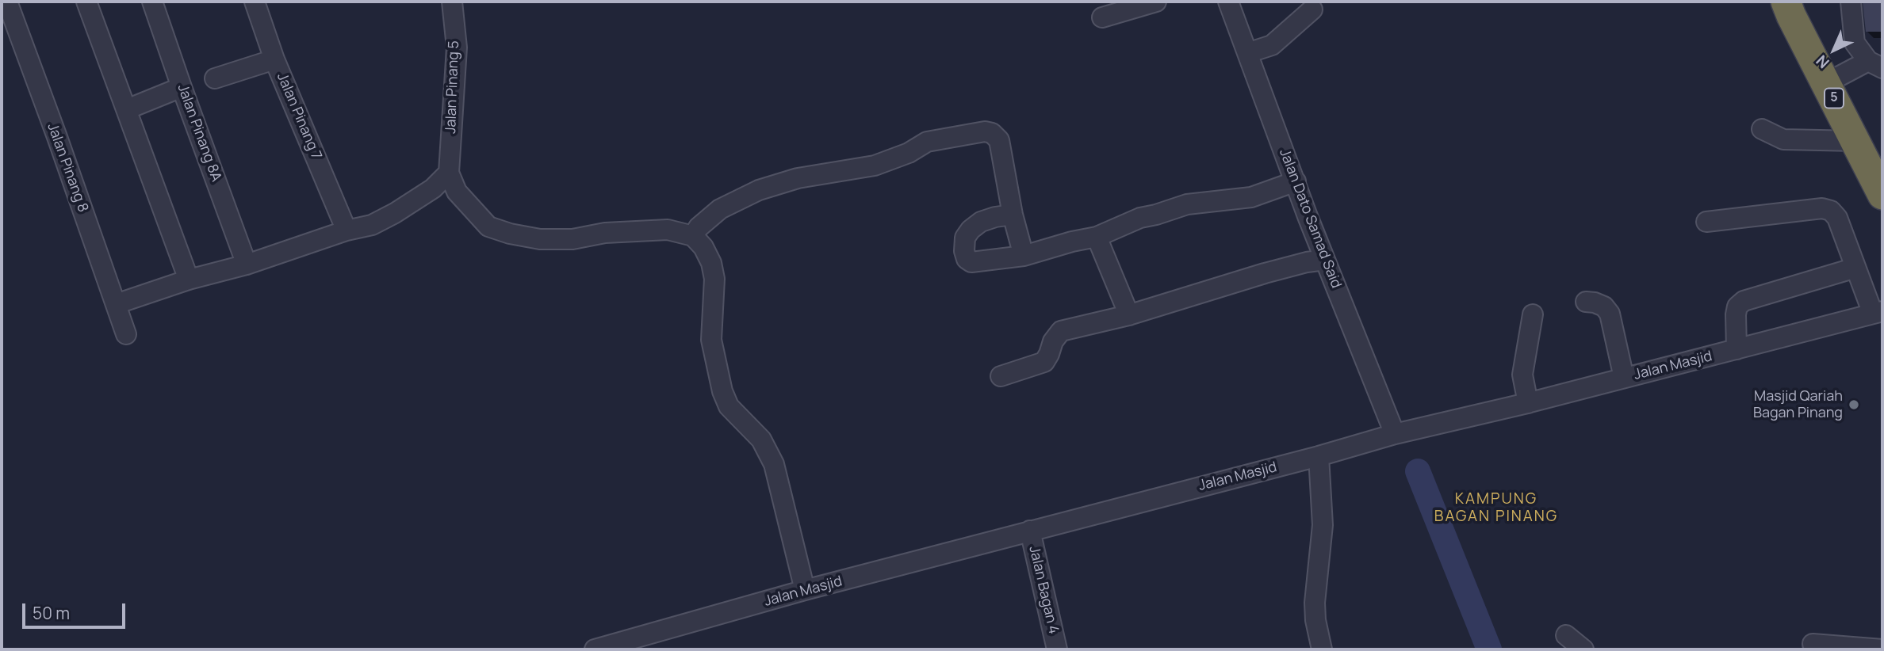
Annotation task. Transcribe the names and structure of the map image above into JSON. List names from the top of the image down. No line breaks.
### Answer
{"streets":{"highway":["5"],"street":["Jalan Pinang 5","Jalan Pinang 7","Jalan Pinang 8A","Jalan Pinang 8","Jalan Dato Samad Said","Jalan Masjid","Jalan Bagan 4"]},"crossings":[["Jalan Dato Samad Said","Jalan Masjid"],["Jalan Masjid","Jalan Bagan 4"]],"districts":["KAMPUNG BAGAN PINANG"],"places":["Masjid Qariah Bagan Pinang"],"scale_bar":"50 m","north":"bottom left"}
